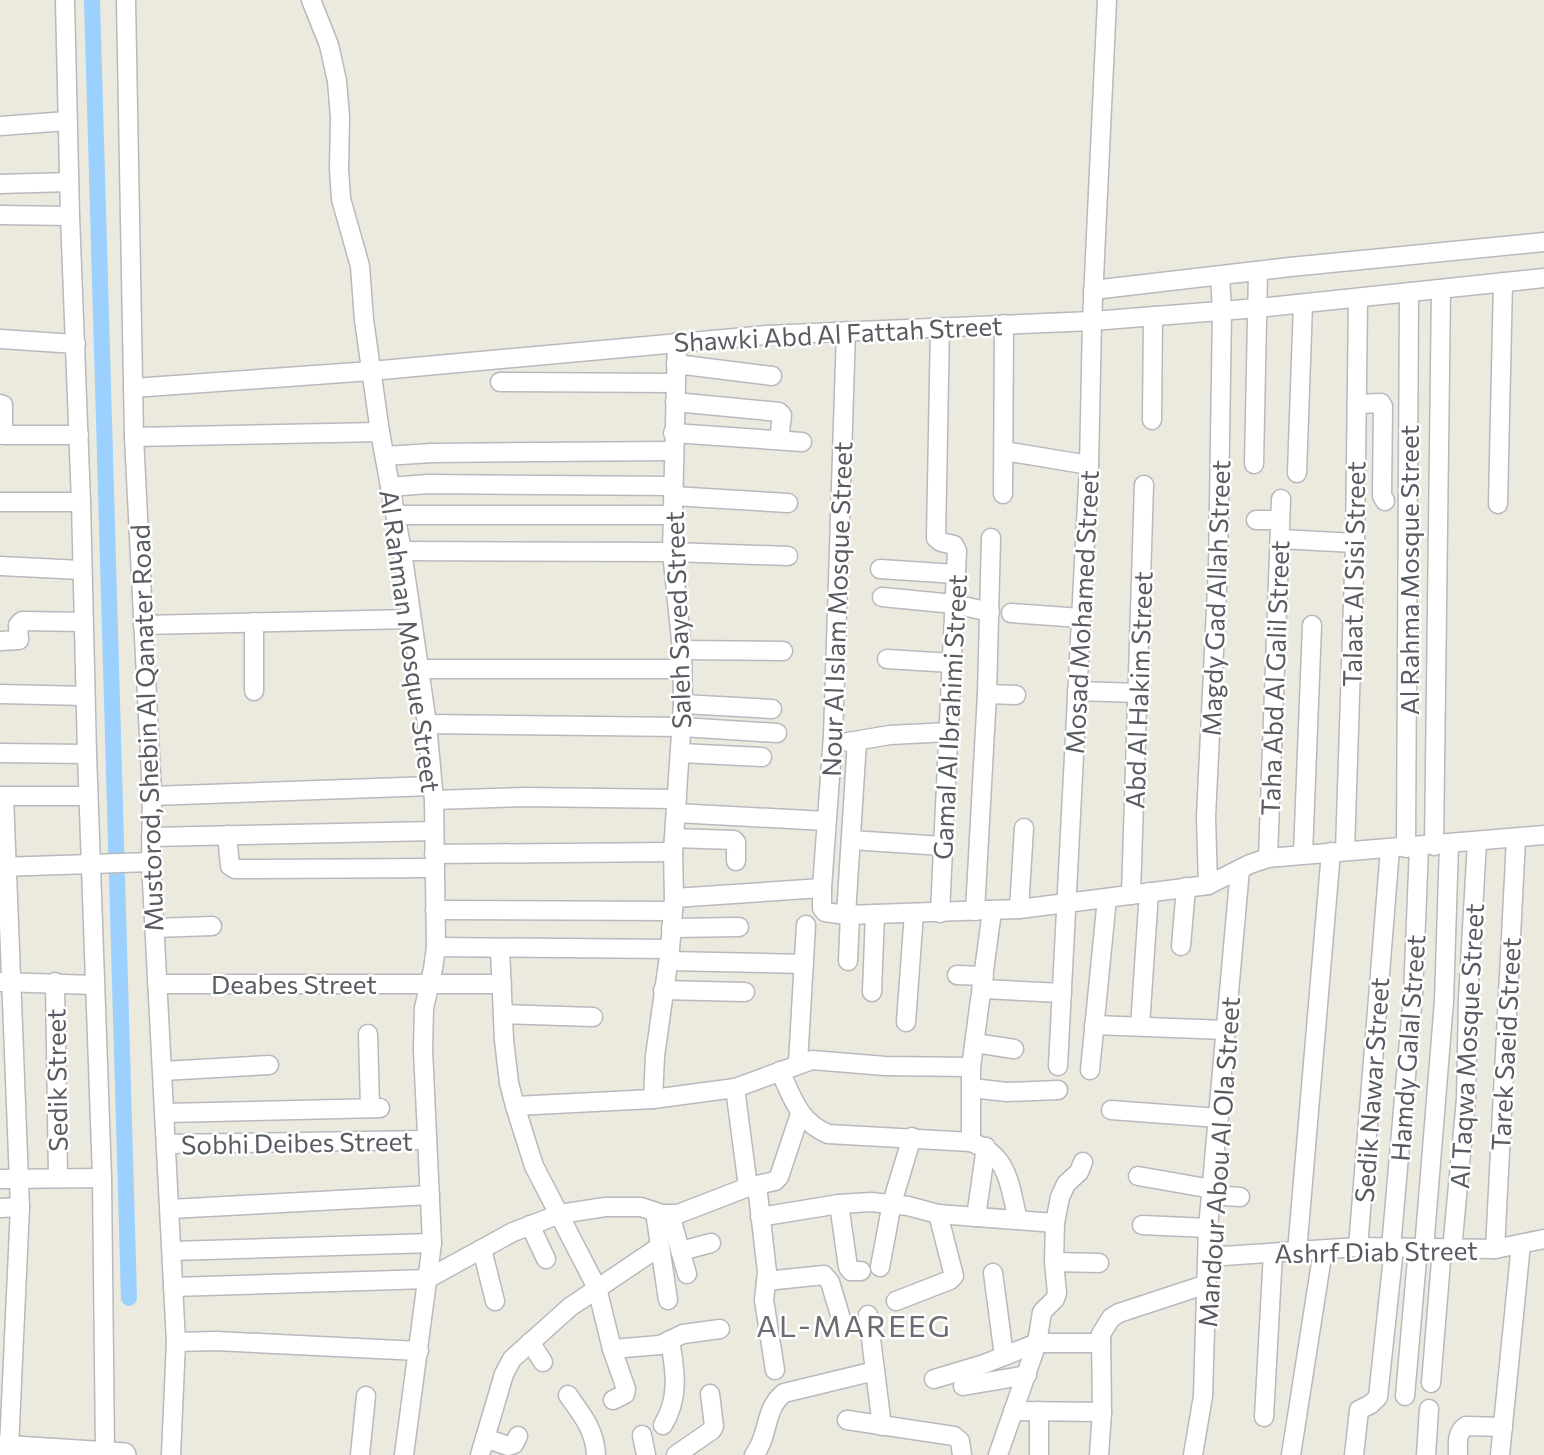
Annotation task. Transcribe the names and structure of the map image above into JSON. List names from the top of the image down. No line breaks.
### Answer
{"streets":{"street":["Shawki Abd Al Fattah Street","Al Rahma Mosque Street","Talaat Al Sisi Street","Magdy Gad Allah Street","Nour Al Islam Mosque Street","Mosad Mohamed Street","Saleh Sayed Street","Al Rahman Mosque Street","Taha Abd Al Galil Street","Abd Al Hakim Street","Gamal Al Ibrahimi Street","Mustorod, Shebin Al Qanater Road","Deabes Street","Tarek Saeid Street","Al Taqwa Mosque Street","Hamdy Galal Street","Sedik Street","Sedik Nawar Street","Sobhi Deibes Street","Mandour Abou Al Ola Street","Ashrf Diab Street"]},"crossings":[["Shawki Abd Al Fattah Street","Al Rahma Mosque Street"],["Shawki Abd Al Fattah Street","Talaat Al Sisi Street"],["Shawki Abd Al Fattah Street","Magdy Gad Allah Street"],["Shawki Abd Al Fattah Street","Nour Al Islam Mosque Street"],["Shawki Abd Al Fattah Street","Mosad Mohamed Street"],["Shawki Abd Al Fattah Street","Saleh Sayed Street"],["Shawki Abd Al Fattah Street","Al Rahman Mosque Street"],["Shawki Abd Al Fattah Street","Gamal Al Ibrahimi Street"],["Shawki Abd Al Fattah Street","Mustorod, Shebin Al Qanater Road"],["Al Rahma Mosque Street","Hamdy Galal Street"],["Al Rahma Mosque Street","Sedik Nawar Street"],["Talaat Al Sisi Street","Ashrf Diab Street"],["Al Rahman Mosque Street","Deabes Street"],["Al Rahman Mosque Street","Sobhi Deibes Street"],["Mustorod, Shebin Al Qanater Road","Deabes Street"],["Mustorod, Shebin Al Qanater Road","Sobhi Deibes Street"],["Tarek Saeid Street","Ashrf Diab Street"],["Al Taqwa Mosque Street","Ashrf Diab Street"],["Hamdy Galal Street","Sedik Nawar Street"],["Hamdy Galal Street","Ashrf Diab Street"],["Sedik Nawar Street","Ashrf Diab Street"],["Mandour Abou Al Ola Street","Ashrf Diab Street"]],"districts":["AL-MAREEG"]}
